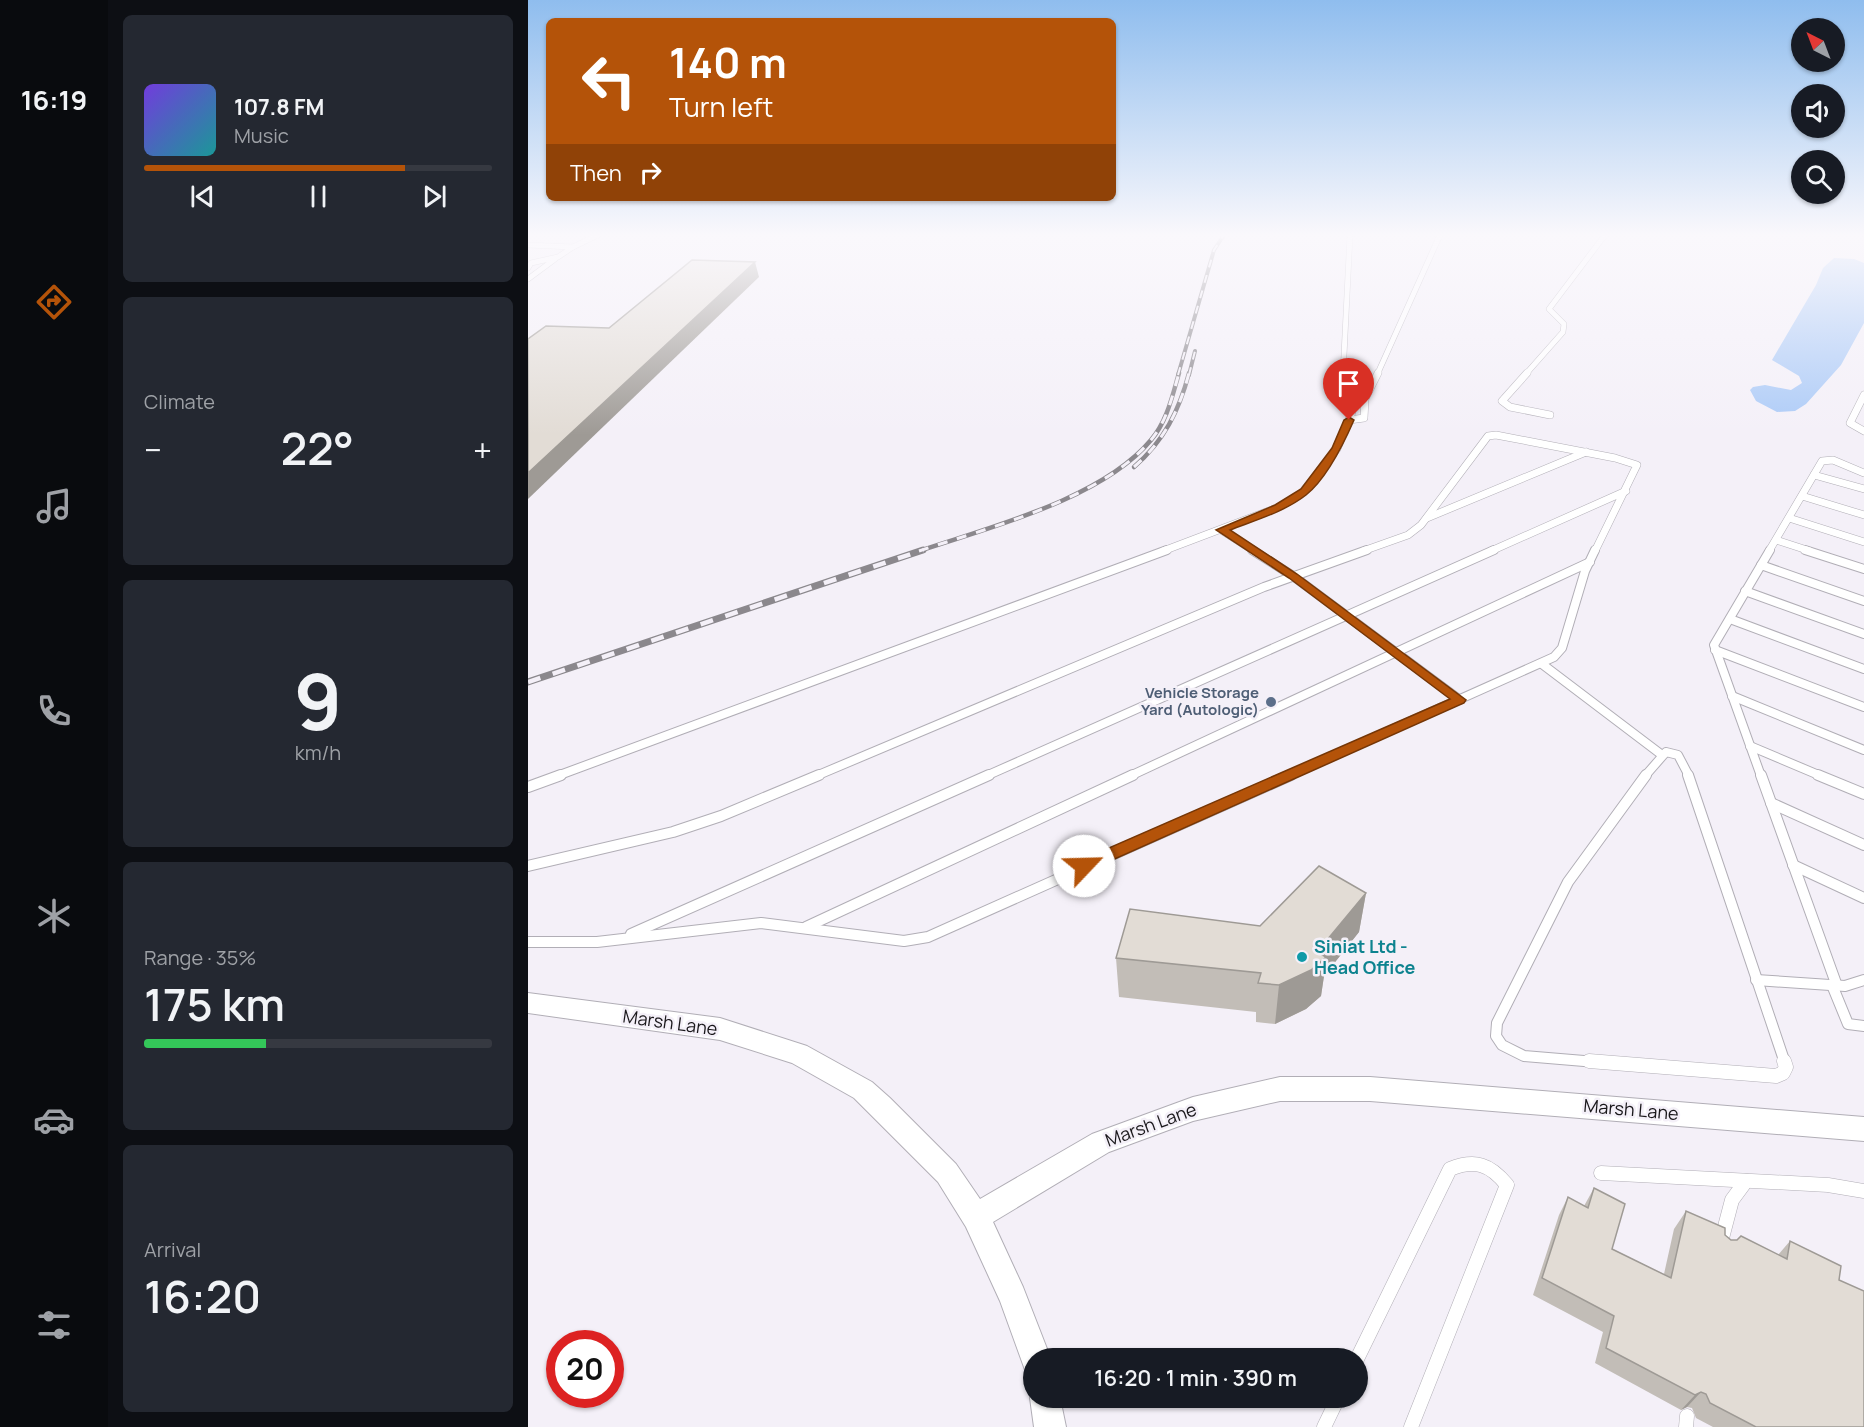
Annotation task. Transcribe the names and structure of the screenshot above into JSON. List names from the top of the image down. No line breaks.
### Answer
{"streets":{"street":["Marsh Lane"]},"places":["Vehicle Storage Yard (Autologic)","Siniat Ltd - Head Office"],"north":"top left","page":{"tabs":"16:19","turn":["140 m","Turn left"],"song":["107.8 FM","Music"],"then":"Then","tile":["Climate",["9","km/h"],["Range · 35%","175 km"],["Arrival","16:20"]],"heat":["−","22°","+"],"limit":"20","trip":"16:20 · 1 min · 390 m"}}
